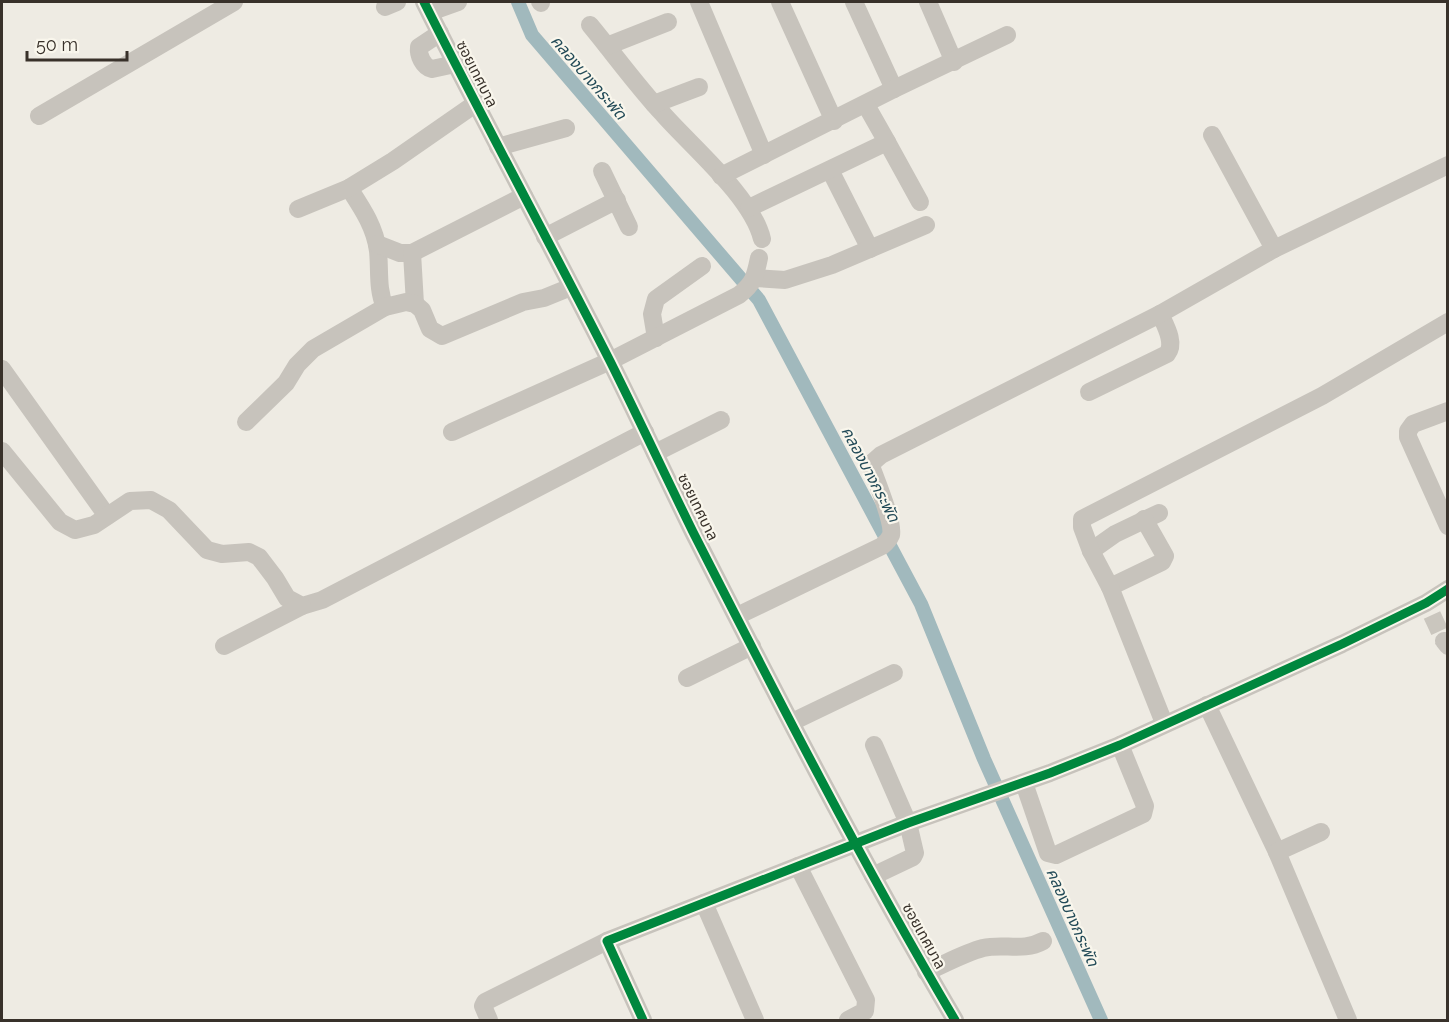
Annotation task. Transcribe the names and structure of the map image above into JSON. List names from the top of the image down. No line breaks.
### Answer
{"streets":{"street":["ซอยเทศบาล"]},"water":["คลองบางกระพัด"],"scale_bar":"50 m"}
